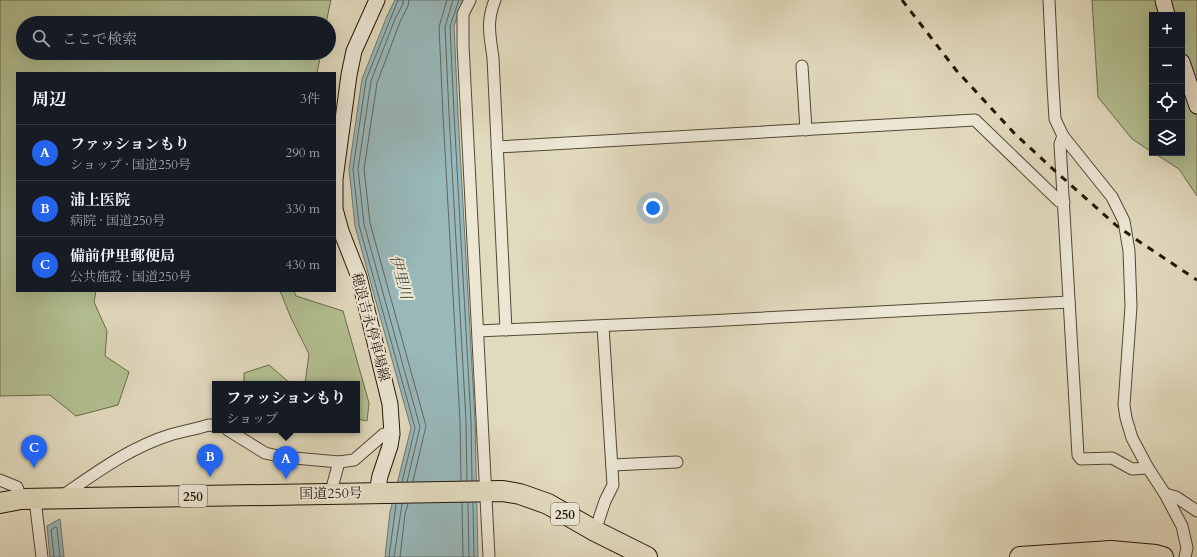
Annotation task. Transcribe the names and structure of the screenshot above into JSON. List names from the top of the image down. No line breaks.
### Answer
{"streets":{"highway":["国道250号","250"],"main road":["穂浪吉永停車場線"]},"crossings":[["穂浪吉永停車場線","国道250号"]],"water":["伊里川"],"page":{"map_buttons":["+","−"],"search":"ここで検索","heading":["周辺","3件"],"list":[{"mark":"A","name":"ファッションもり","note":"ショップ · 国道250号","value":"290 m"},{"mark":"B","name":"浦上医院","note":"病院 · 国道250号","value":"330 m"},{"mark":"C","name":"備前伊里郵便局","note":"公共施設 · 国道250号","value":"430 m"}],"popup":["ファッションもり","ショップ"],"pins":["C","B","A"]}}
